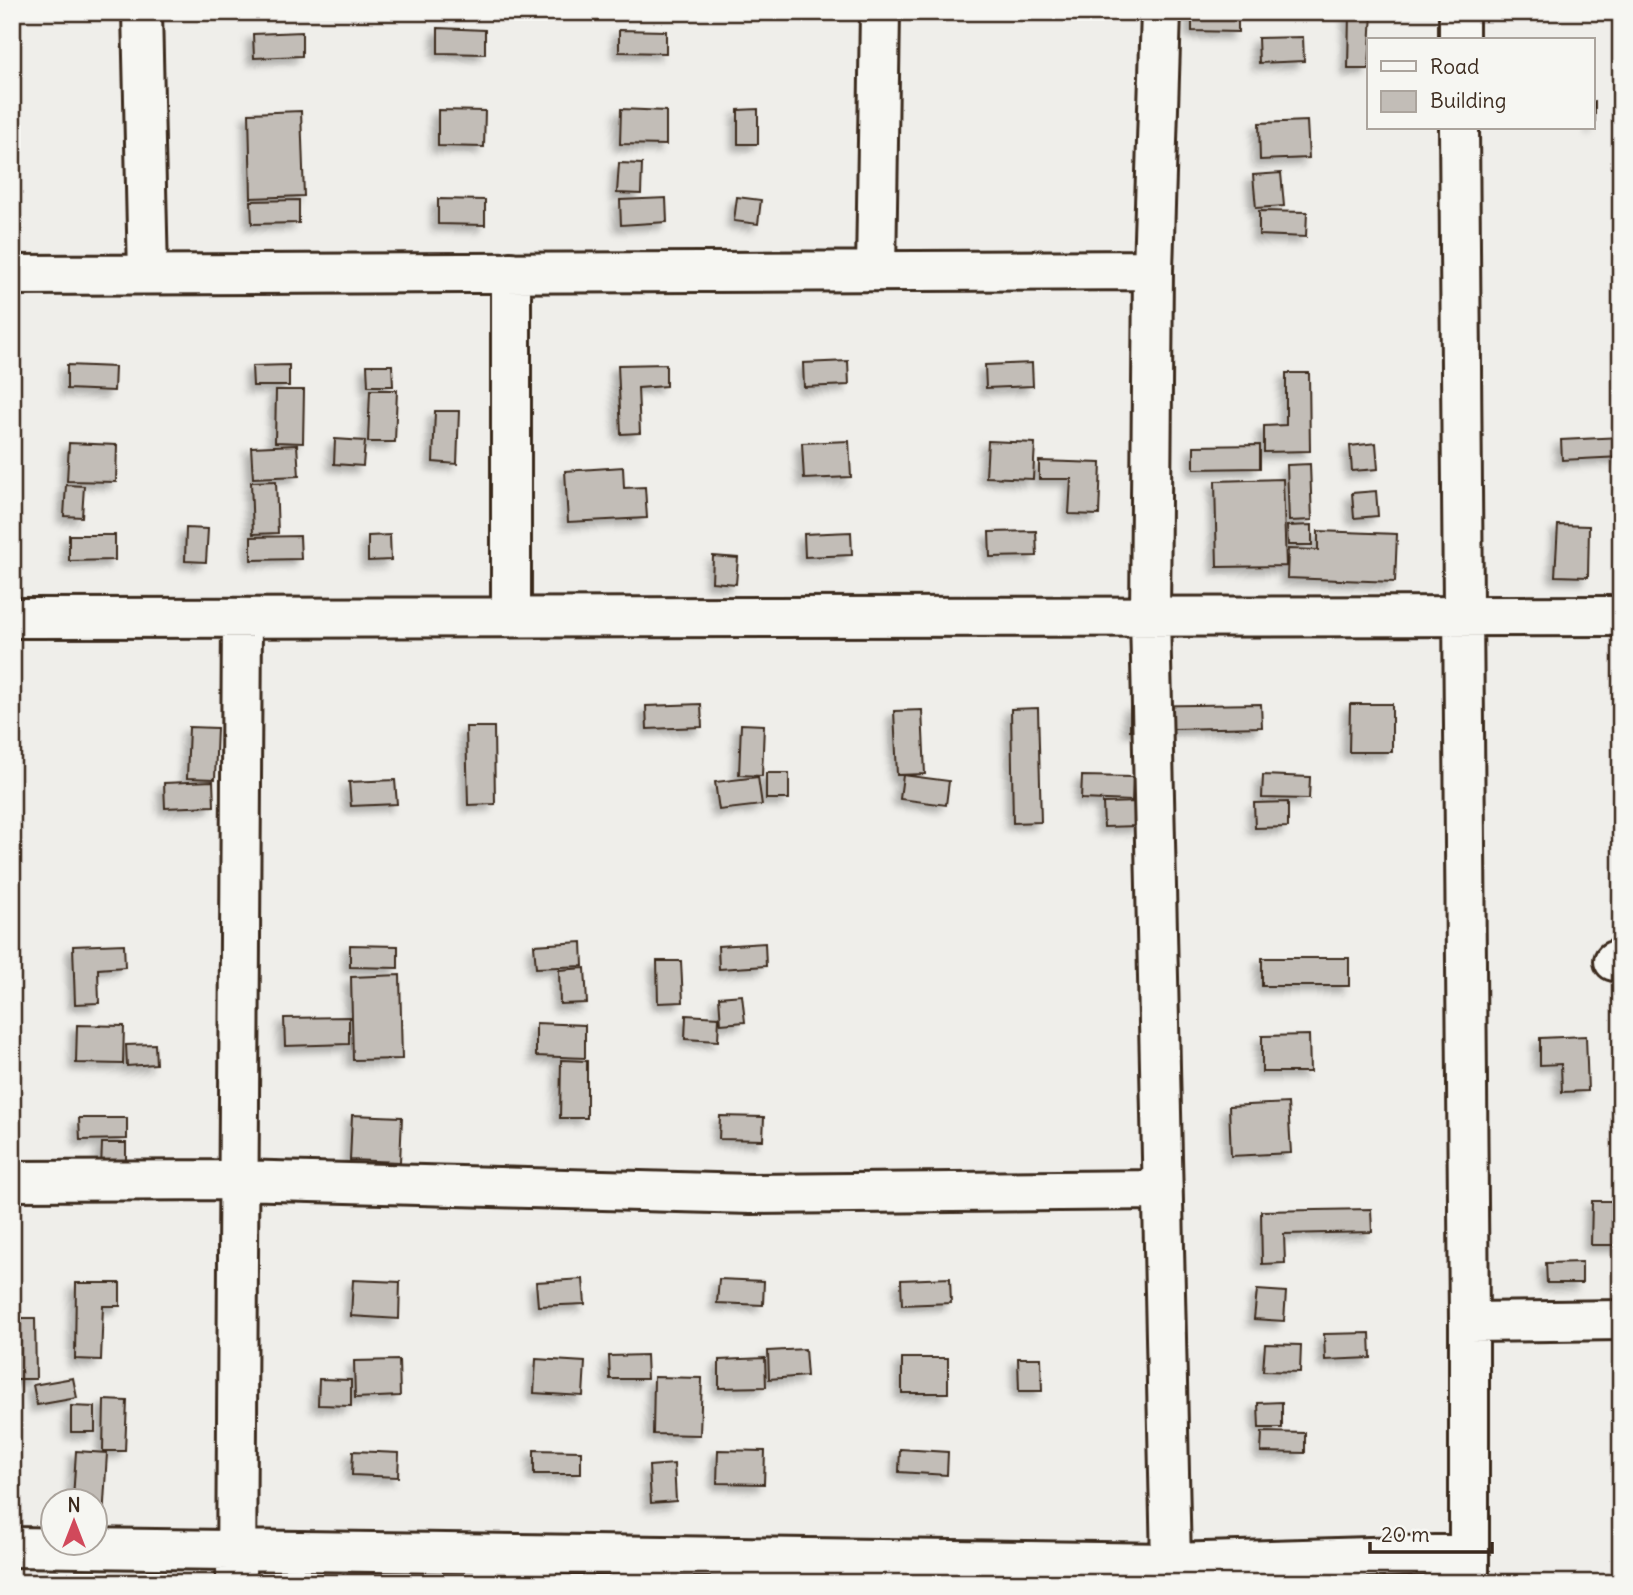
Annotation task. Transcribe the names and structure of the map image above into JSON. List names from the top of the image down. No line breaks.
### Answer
{"legend":["Road","Building"],"scale_bar":"20 m","north":"top"}
